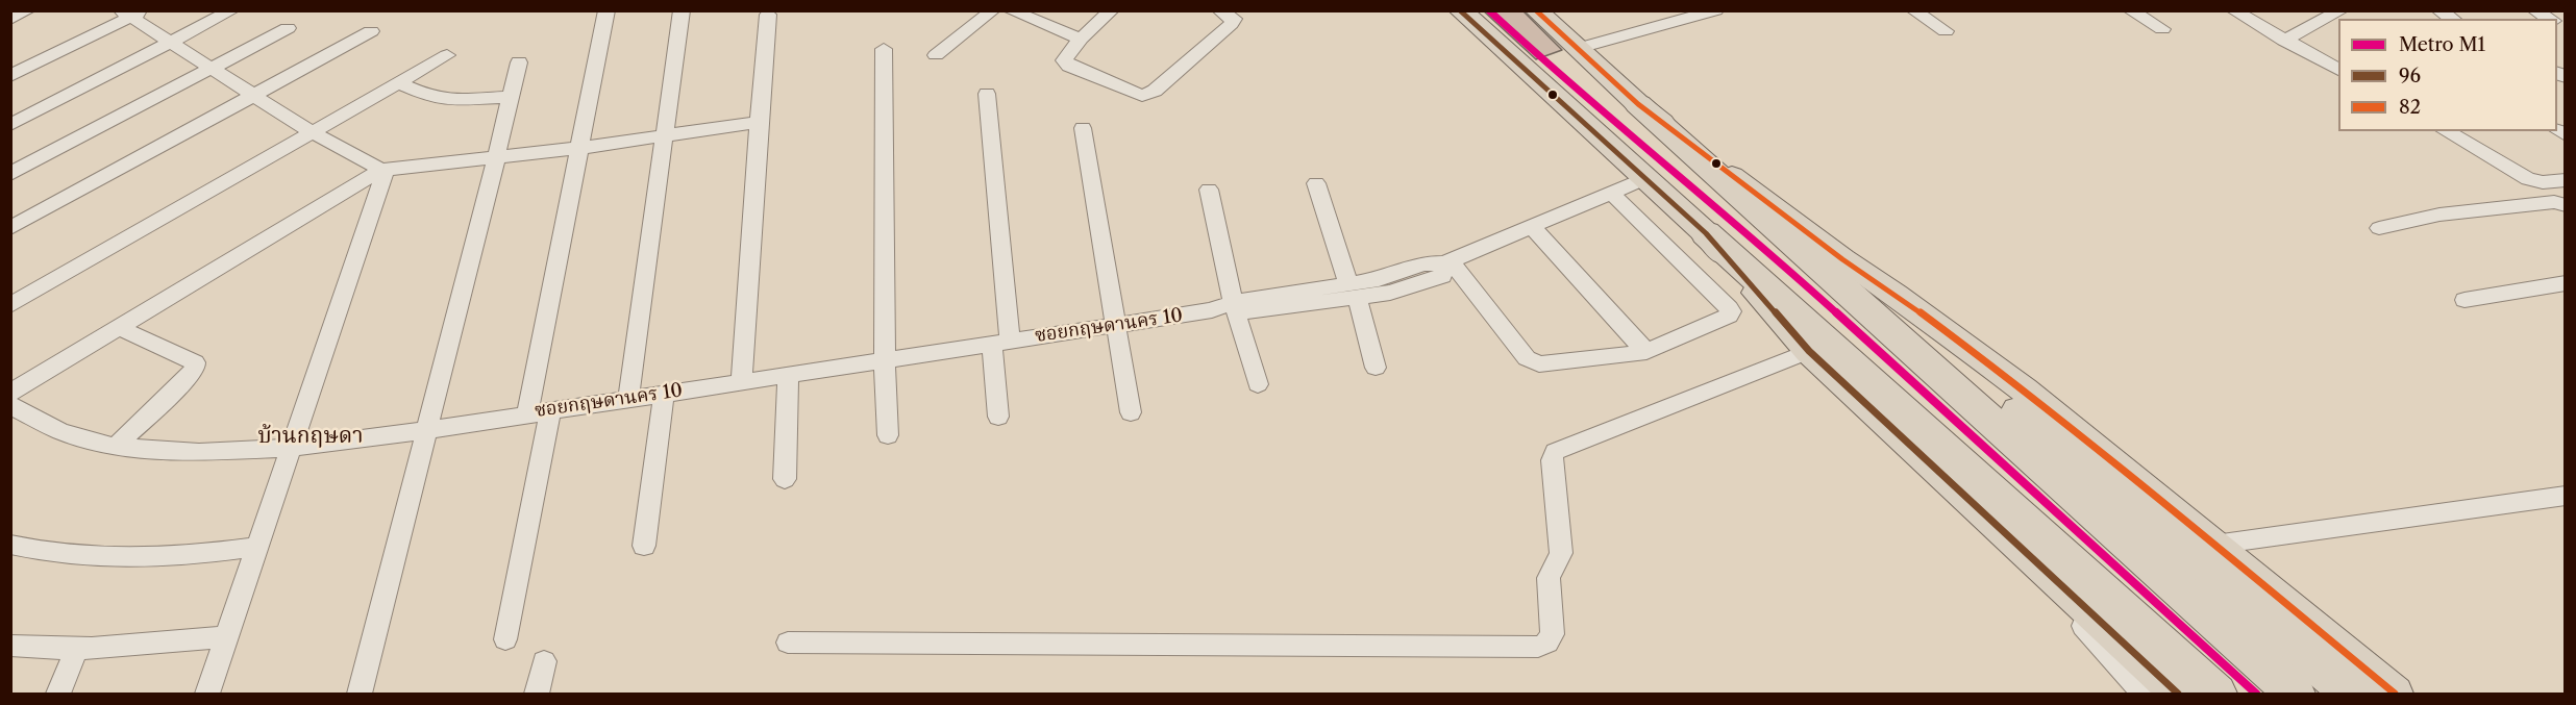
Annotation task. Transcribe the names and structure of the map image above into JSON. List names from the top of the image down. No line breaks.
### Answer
{"streets":{"street":["ซอยกฤษดานคร 10"]},"districts":["บ้านกฤษดา"],"lines":["metro line M1","transit line 96","transit line 82"],"legend":["Metro M1","96","82"]}
